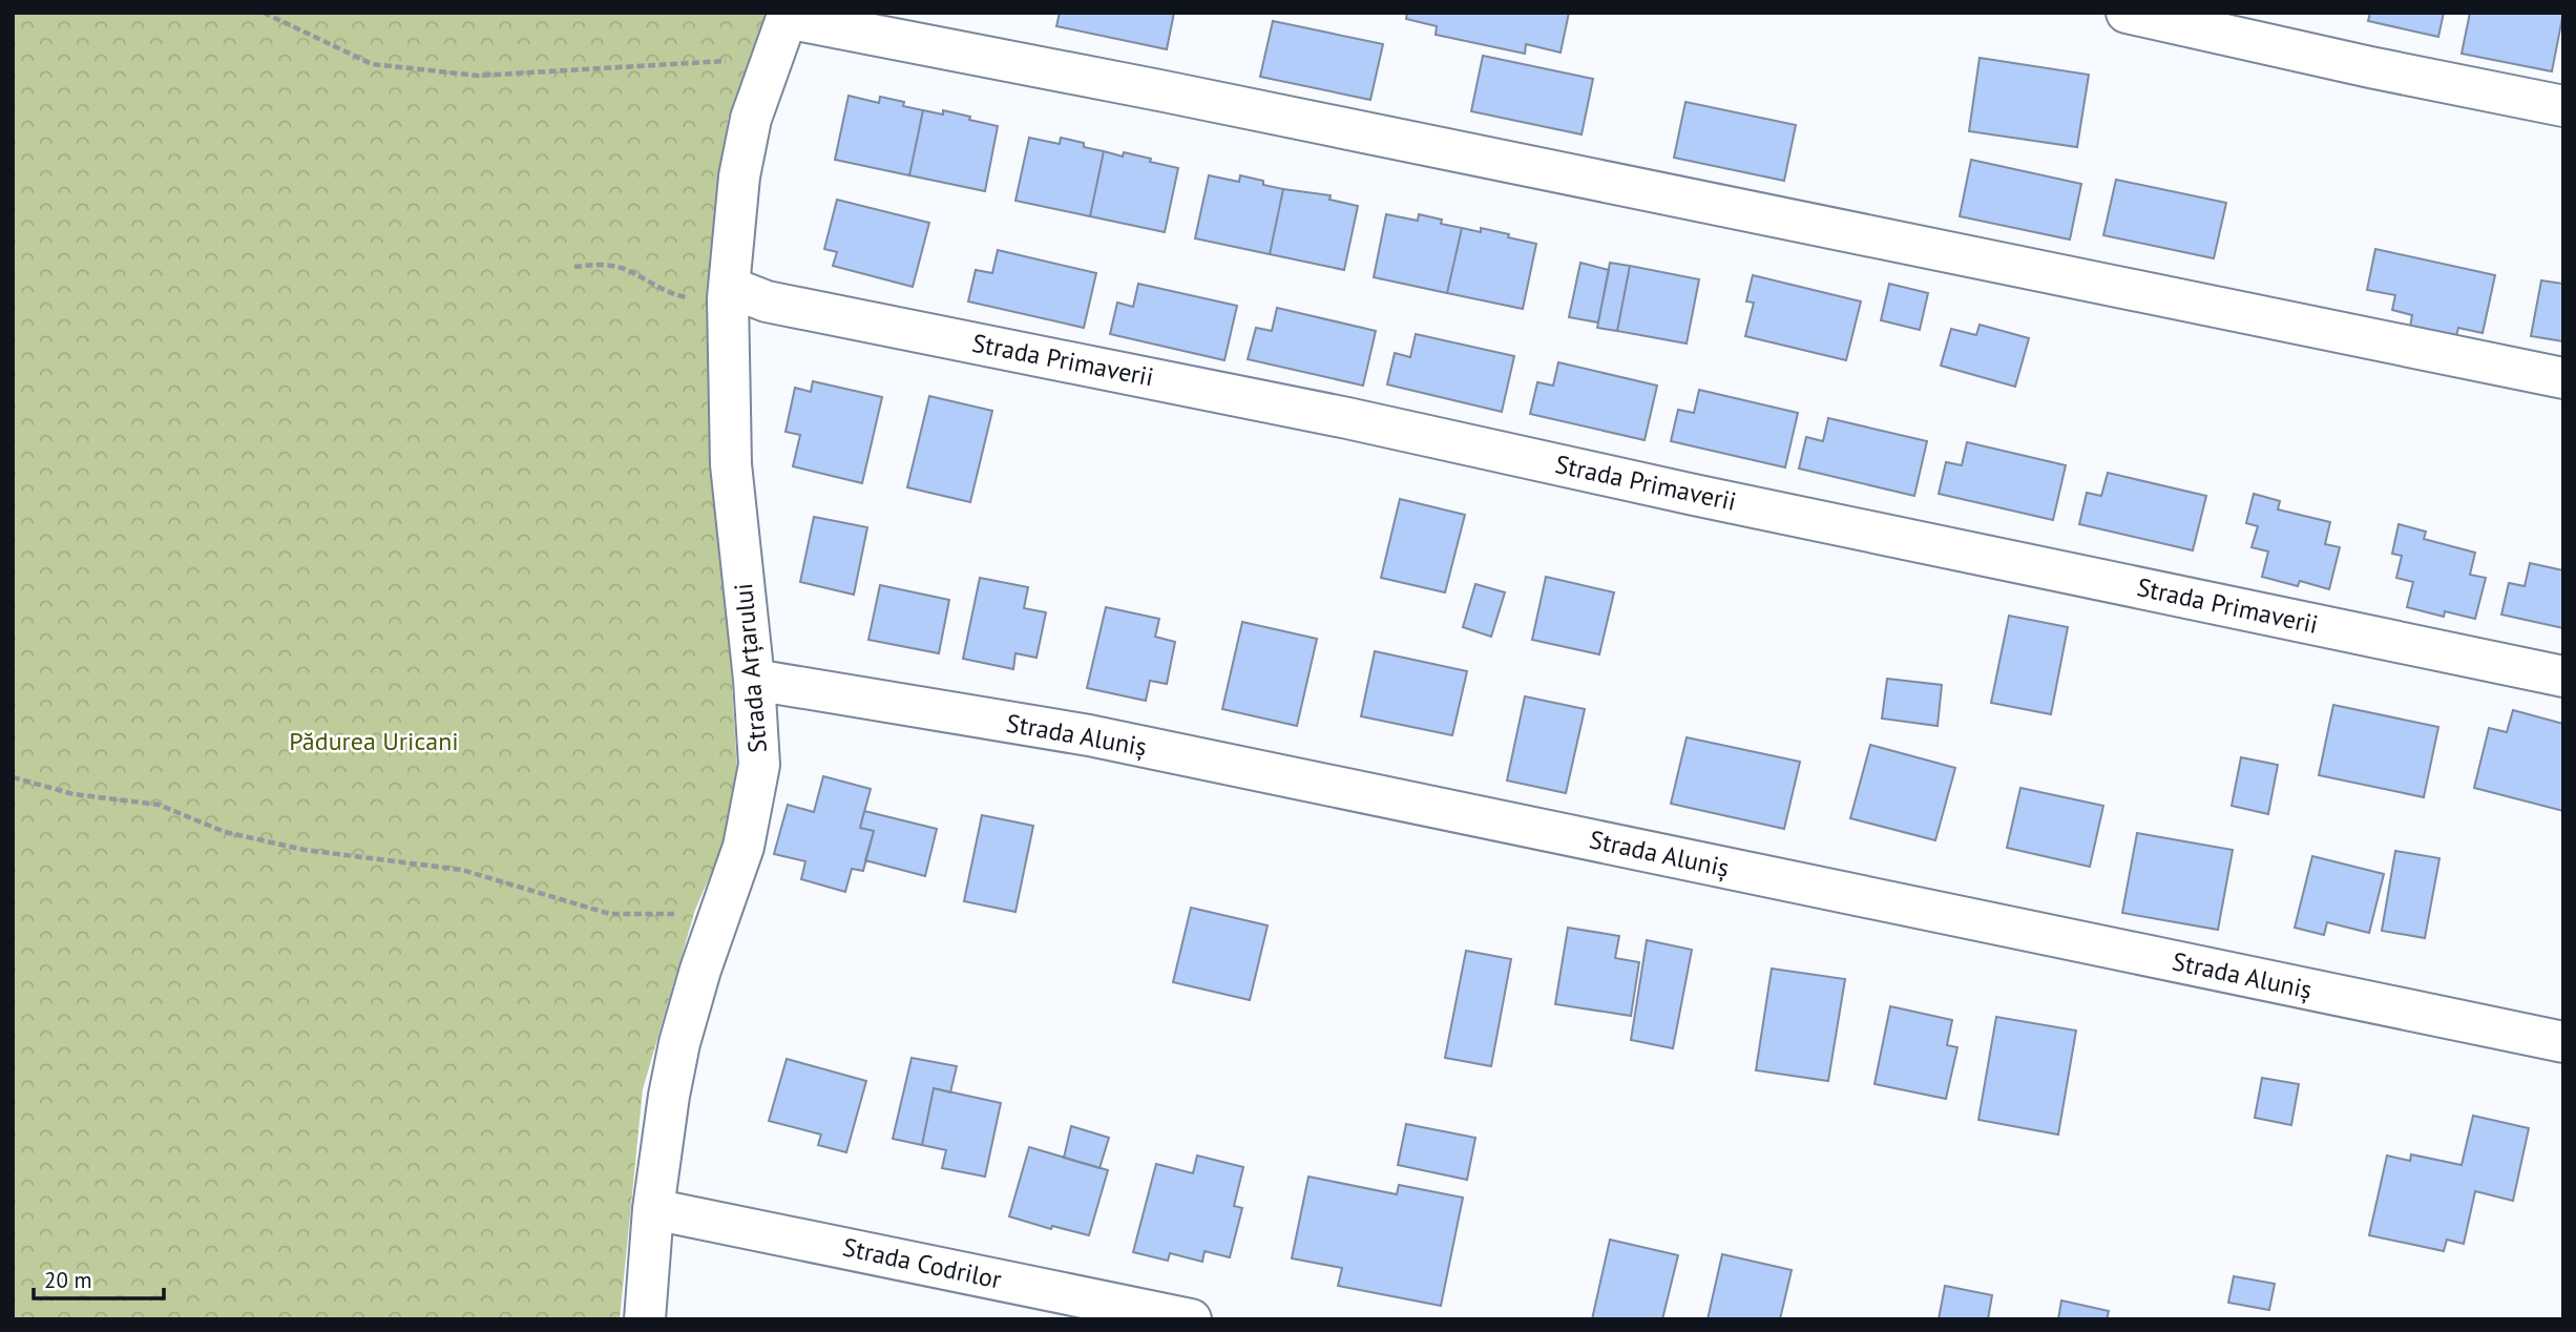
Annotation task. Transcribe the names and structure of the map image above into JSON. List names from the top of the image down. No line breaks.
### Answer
{"streets":{"street":["Strada Primaverii","Strada Arțarului","Strada Aluniș","Strada Codrilor"]},"crossings":[["Strada Primaverii","Strada Arțarului"],["Strada Arțarului","Strada Aluniș"],["Strada Arțarului","Strada Codrilor"]],"parks":["Pădurea Uricani"],"scale_bar":"20 m"}
